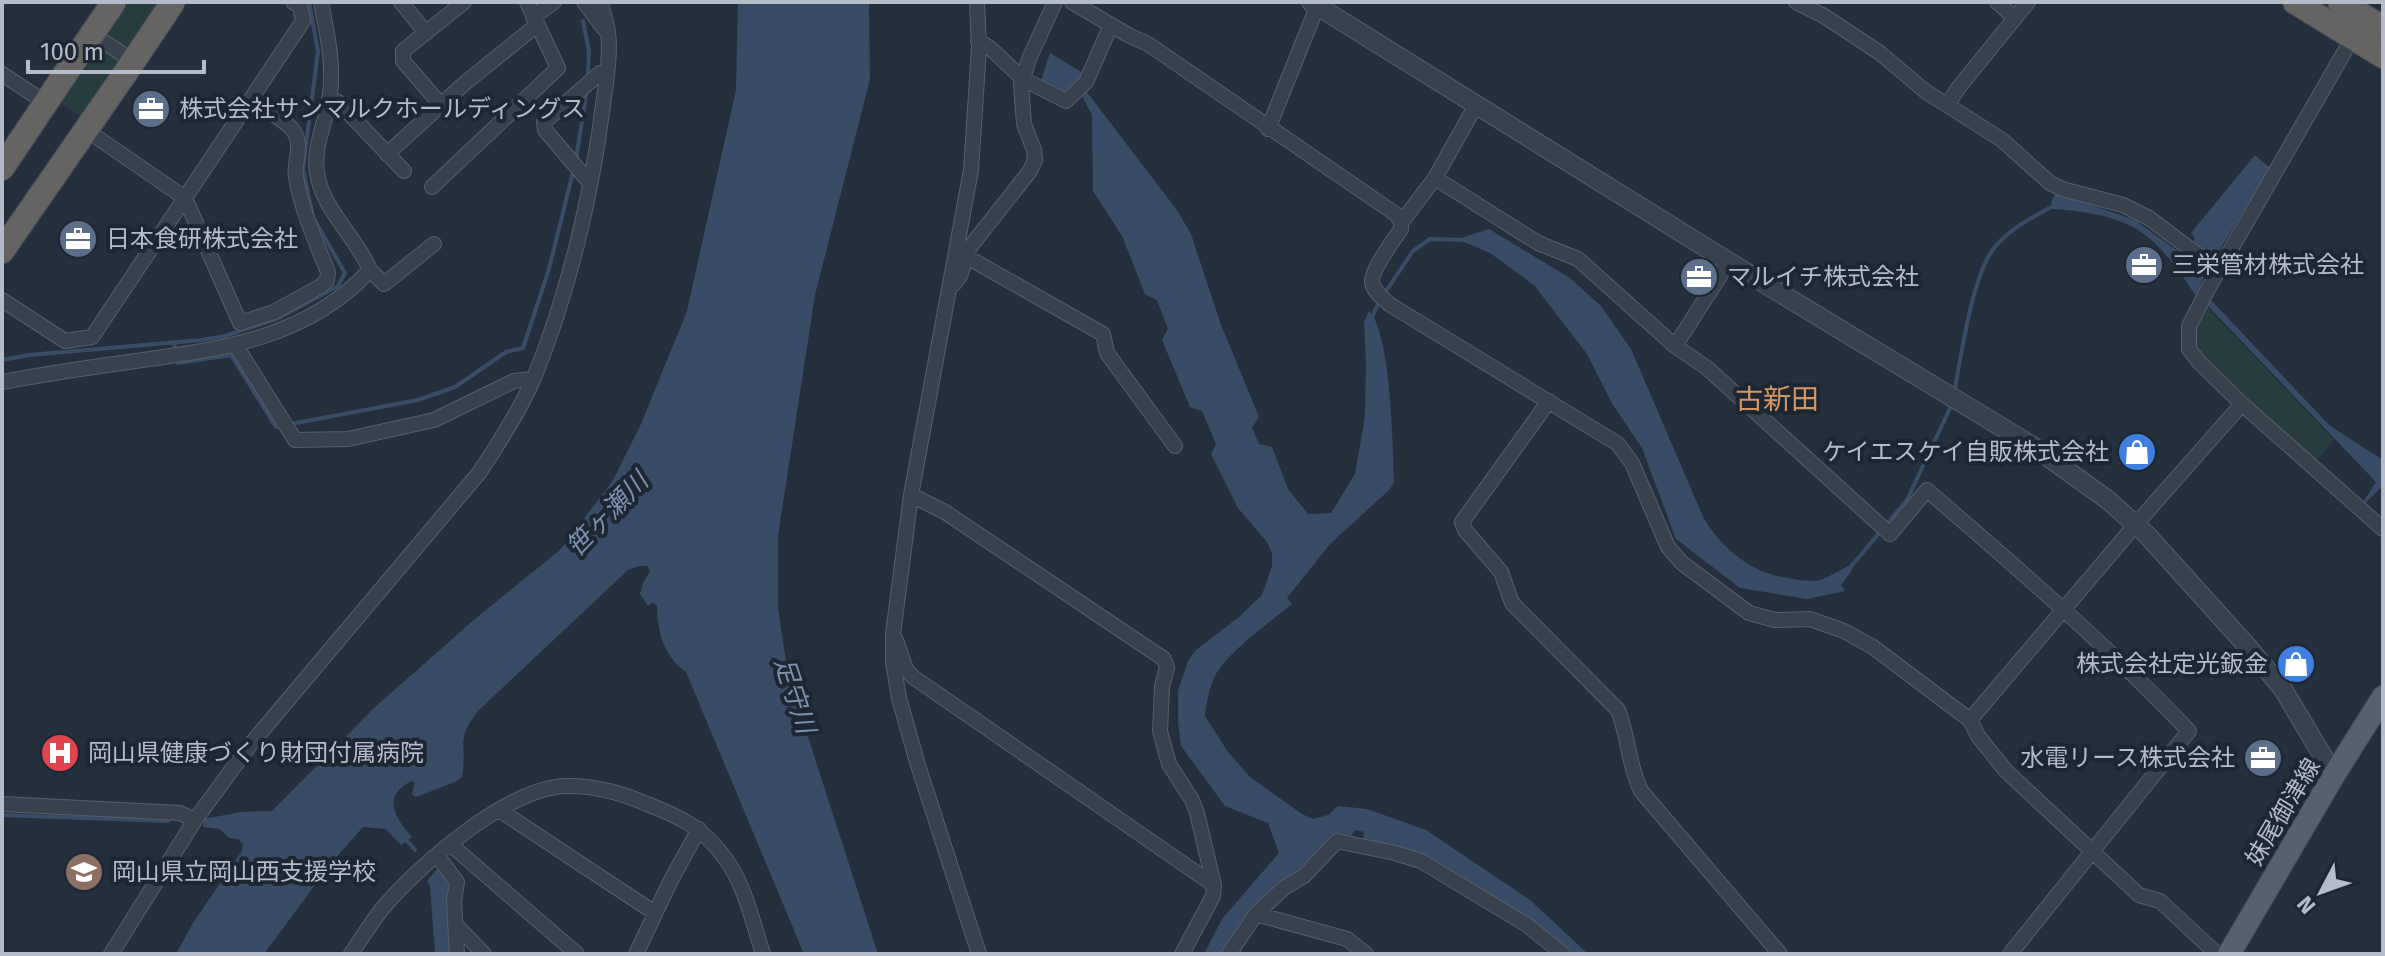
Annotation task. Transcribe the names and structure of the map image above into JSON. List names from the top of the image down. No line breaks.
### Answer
{"streets":{"main road":["妹尾御津線"]},"districts":["古新田"],"water":["笹ヶ瀬川","足守川"],"places":{"office":["株式会社サンマルクホールディングス","日本食研株式会社","三栄管材株式会社","マルイチ株式会社","水電リース株式会社"],"shop":["ケイエスケイ自販株式会社","株式会社定光鈑金"],"hospital":["岡山県健康づくり財団付属病院"],"school or university":["岡山県立岡山西支援学校"]},"scale_bar":"100 m","north":"bottom left"}
